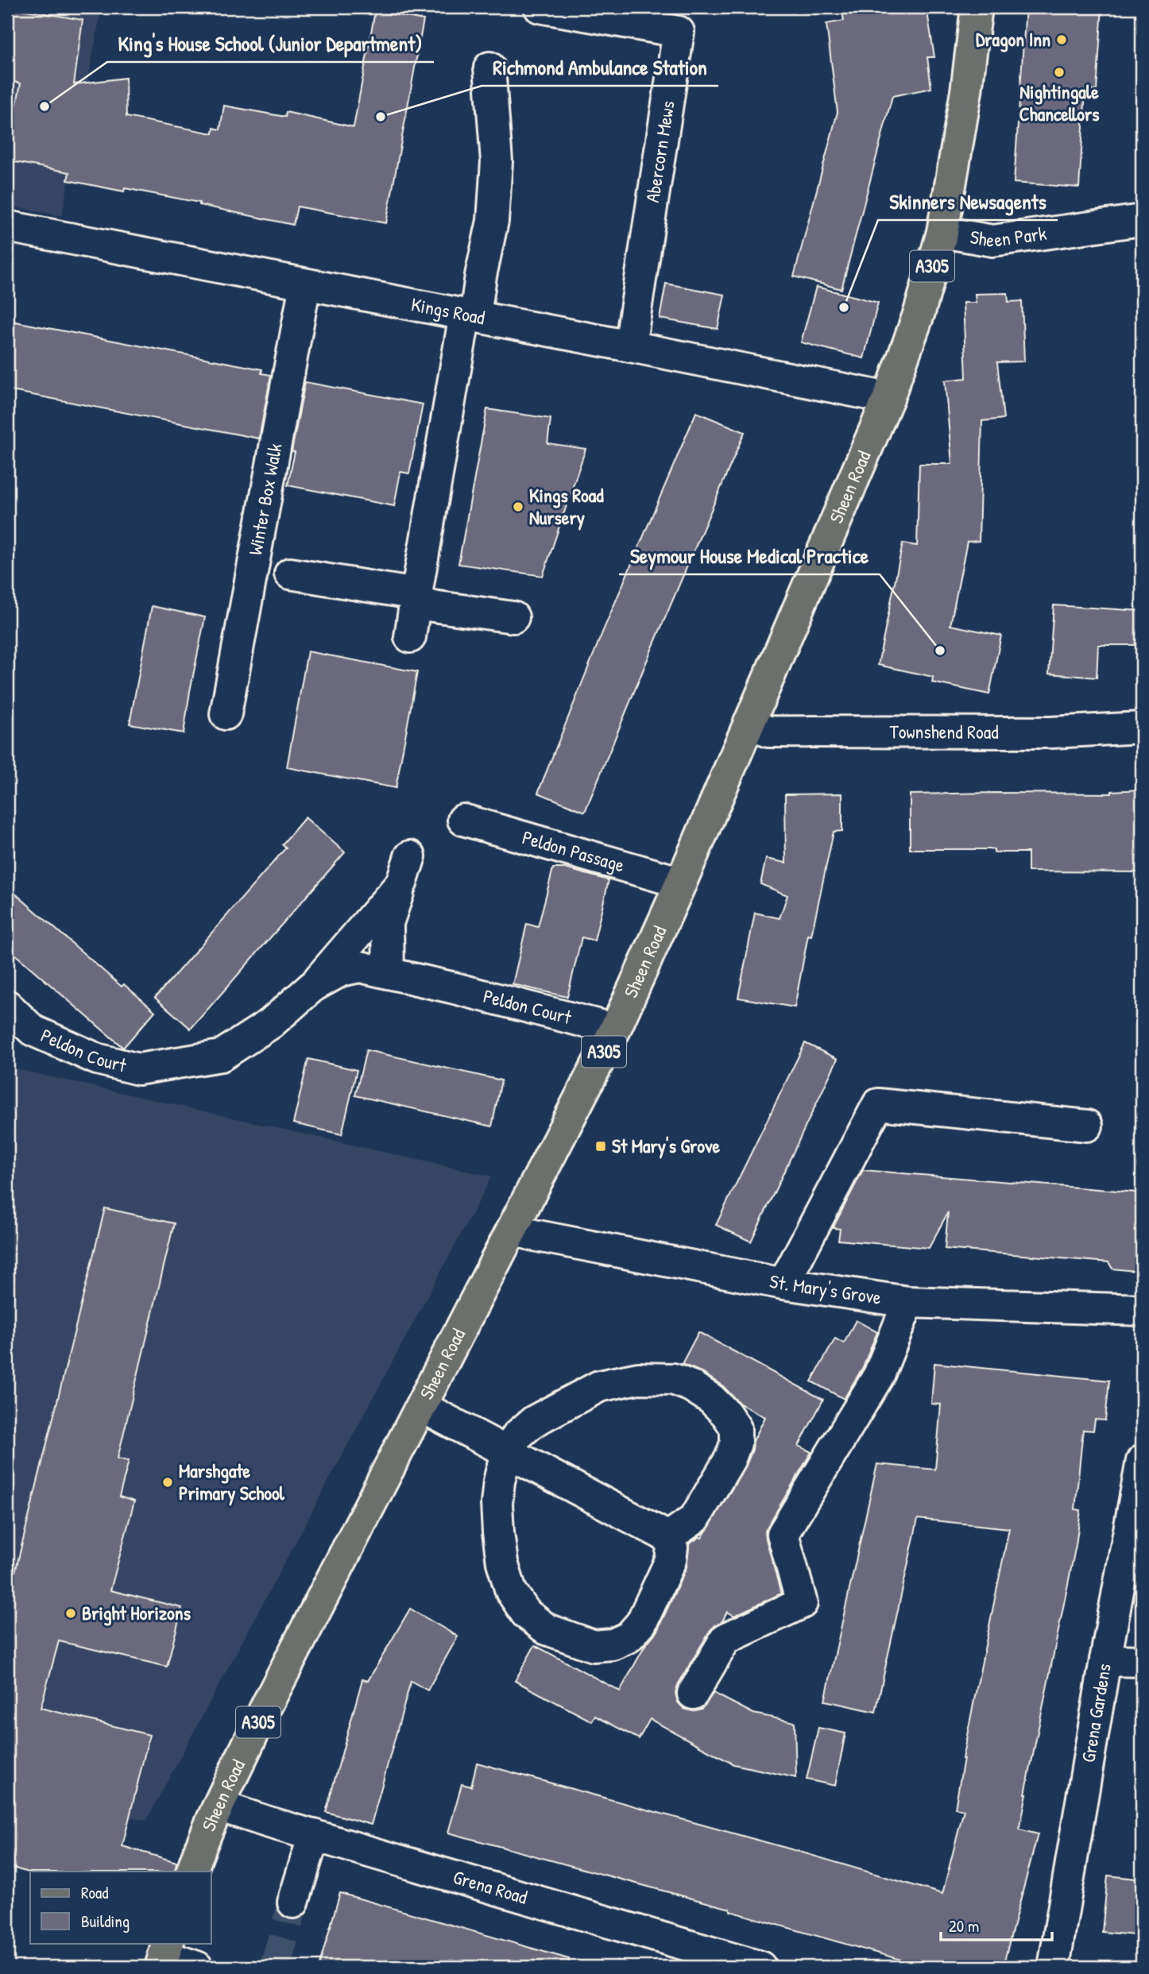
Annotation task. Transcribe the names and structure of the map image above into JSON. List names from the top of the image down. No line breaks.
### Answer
{"streets":{"main road":["A305","Sheen Road"],"street":["Abercorn Mews","Sheen Park","Kings Road","Winter Box Walk","Townshend Road","Peldon Passage","Peldon Court","St. Mary's Grove","Grena Gardens","Grena Road"]},"crossings":[["Abercorn Mews","Kings Road"],["Sheen Park","Sheen Road"],["Kings Road","Sheen Road"],["Kings Road","Winter Box Walk"],["Sheen Road","Townshend Road"],["Sheen Road","Peldon Passage"],["Sheen Road","Peldon Court"],["Sheen Road","St. Mary's Grove"],["Sheen Road","Grena Road"]],"places":{"other":["Dragon Inn","Nightingale Chancellors","King's House School (Junior Department)","Richmond Ambulance Station","Skinners Newsagents","Kings Road Nursery","Seymour House Medical Practice","Marshgate Primary School","Bright Horizons"],"transit":["St Mary's Grove"]},"legend":["Road","Building"],"scale_bar":"20 m"}
